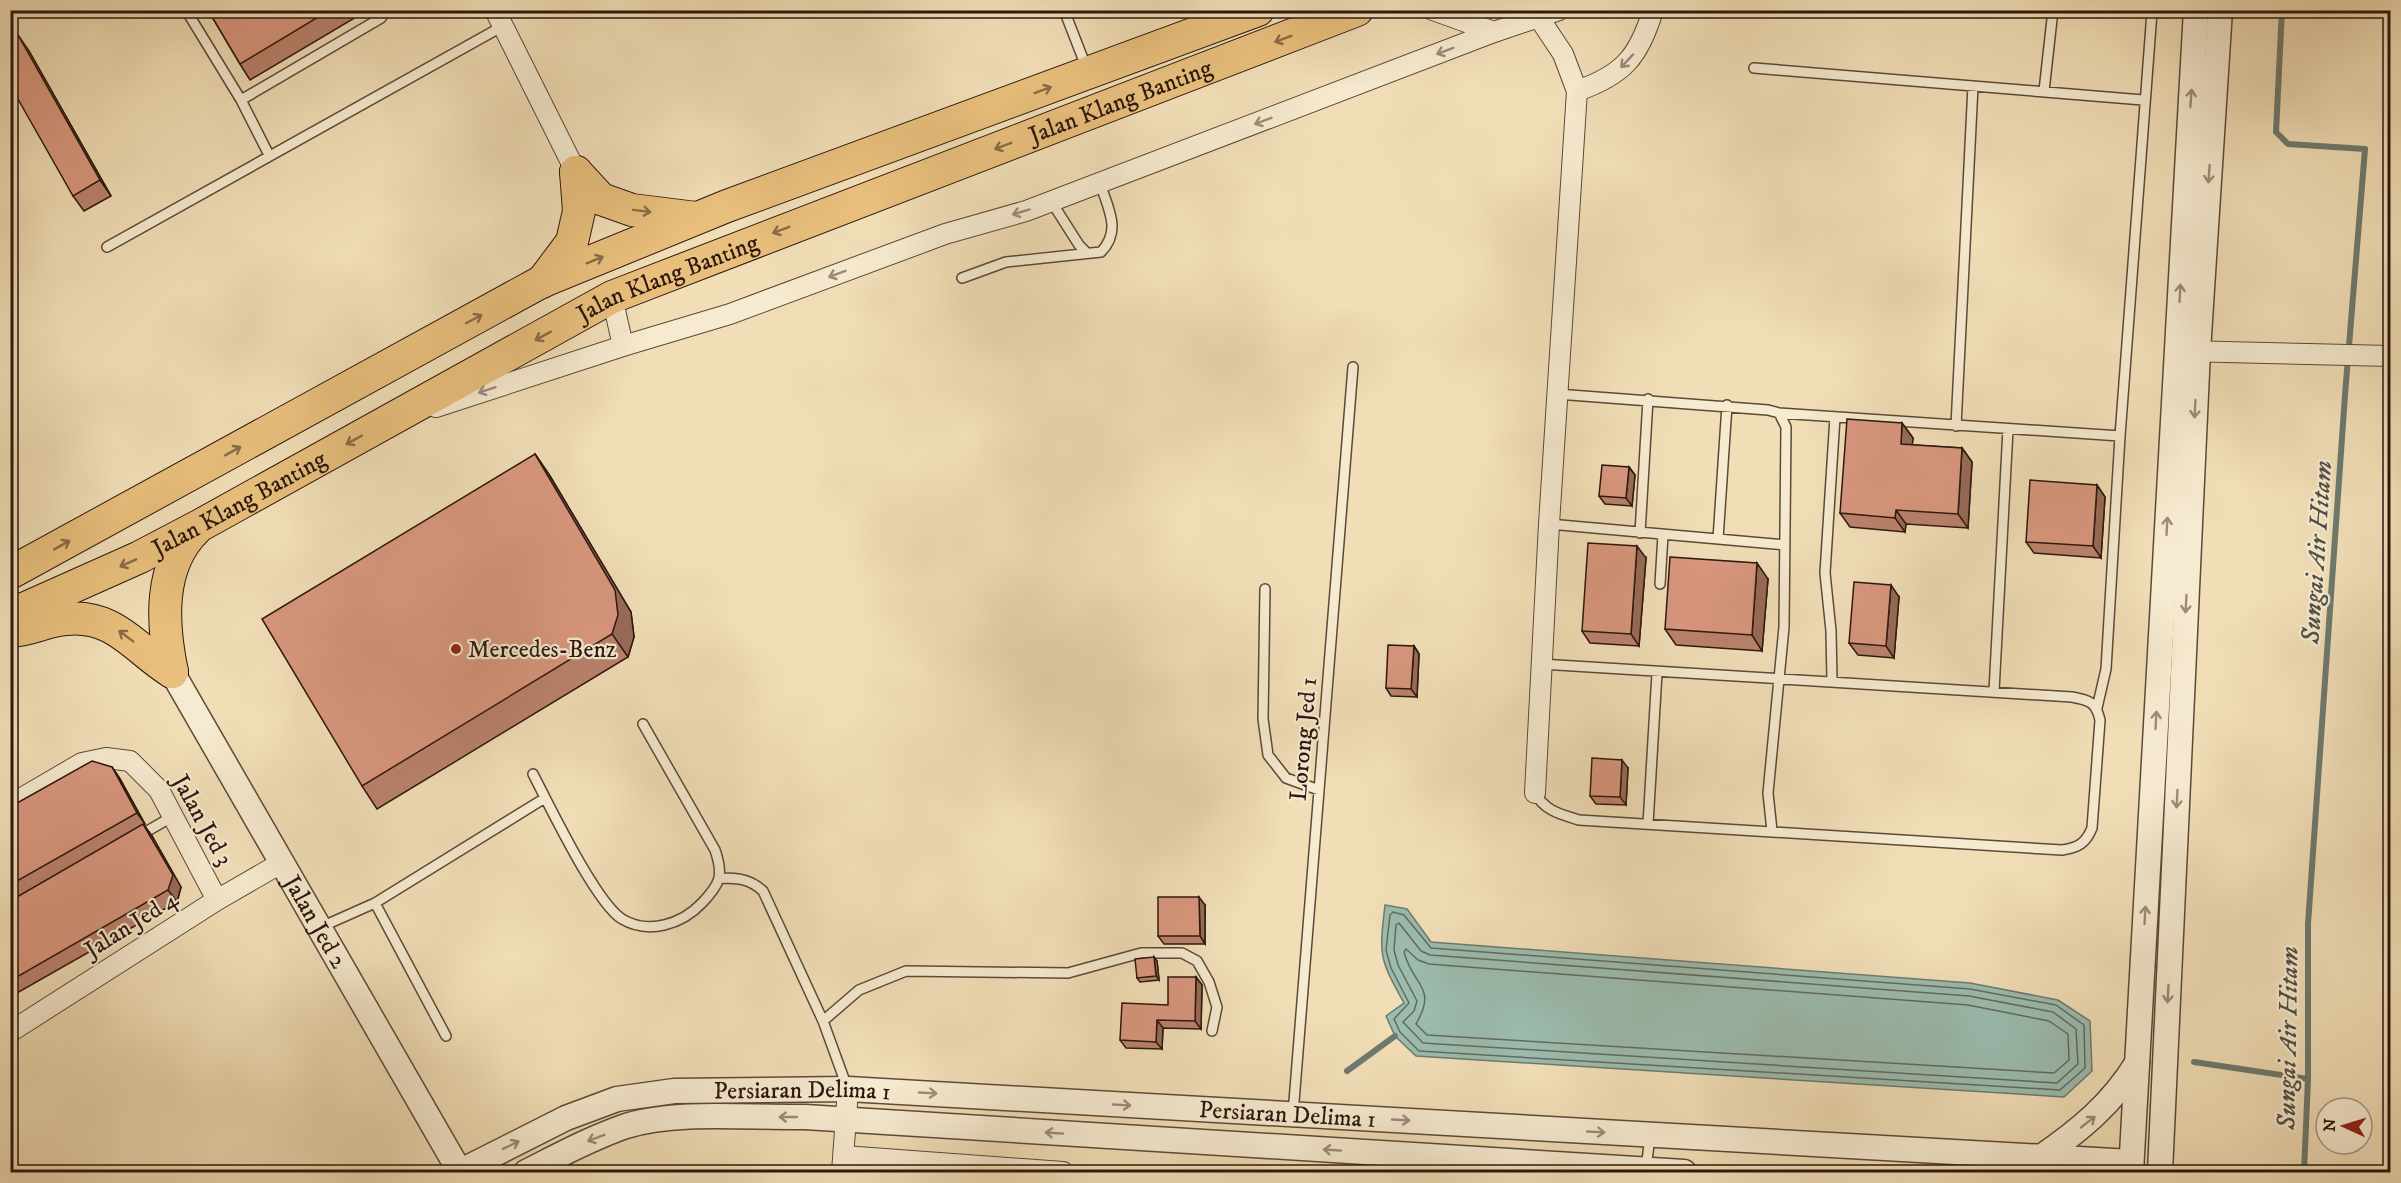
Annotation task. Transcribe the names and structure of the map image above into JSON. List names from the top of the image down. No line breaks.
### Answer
{"streets":{"highway":["Jalan Klang Banting"],"street":["Jalan Jed 3","Jalan Jed 2","Jalan Jed 4","Persiaran Delima 1"],"lane":["Lorong Jed 1"]},"crossings":[["Lorong Jed 1","Persiaran Delima 1"],["Jalan Jed 3","Jalan Jed 4"],["Jalan Jed 2","Jalan Jed 4"],["Jalan Jed 2","Persiaran Delima 1"]],"water":["Sungai Air Hitam"],"places":["Mercedes-Benz"],"north":"left"}
